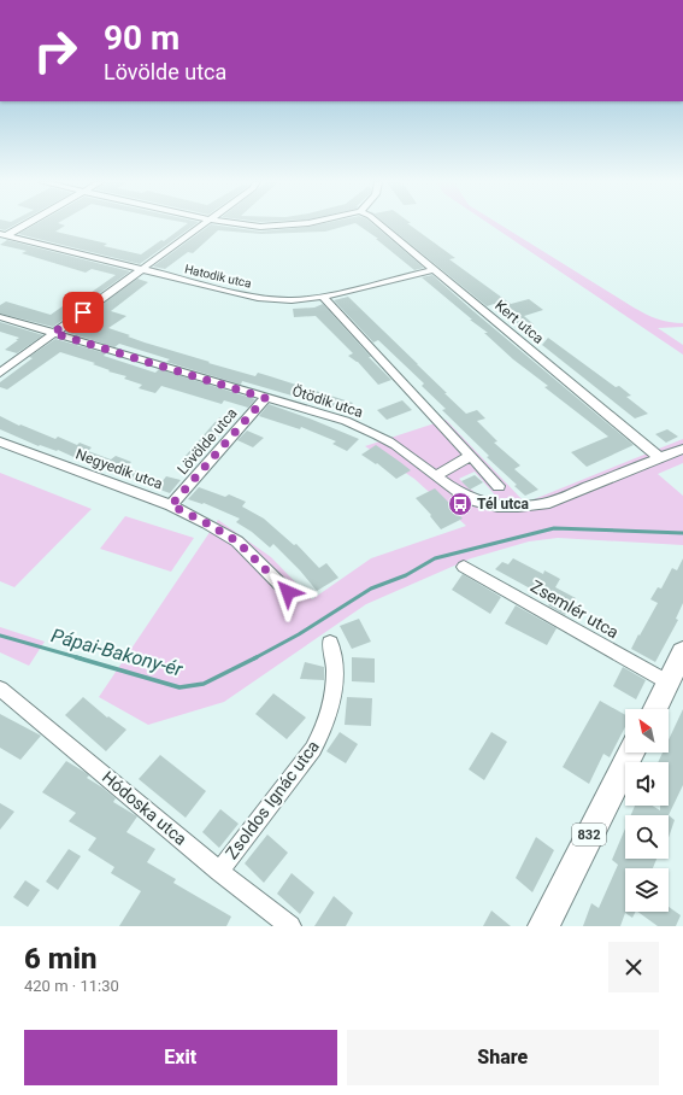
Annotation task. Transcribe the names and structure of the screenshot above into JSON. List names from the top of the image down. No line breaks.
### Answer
{"streets":{"main road":["832"],"street":["Hatodik utca","Kert utca","Ötödik utca","Lövölde utca","Negyedik utca","Zsemlér utca","Zsoldos Ignác utca","Hódoska utca"]},"crossings":[["Hatodik utca","Kert utca"],["Kert utca","Ötödik utca"],["Ötödik utca","Lövölde utca"],["Lövölde utca","Negyedik utca"],["Zsoldos Ignác utca","Hódoska utca"]],"water":["Pápai-Bakony-ér"],"places":{"bus stop":["Tél utca"]},"north":"top left","page":{"turn":["90 m","Lövölde utca"],"heading":["6 min","420 m · 11:30"],"buttons":["Exit","Share"]}}
